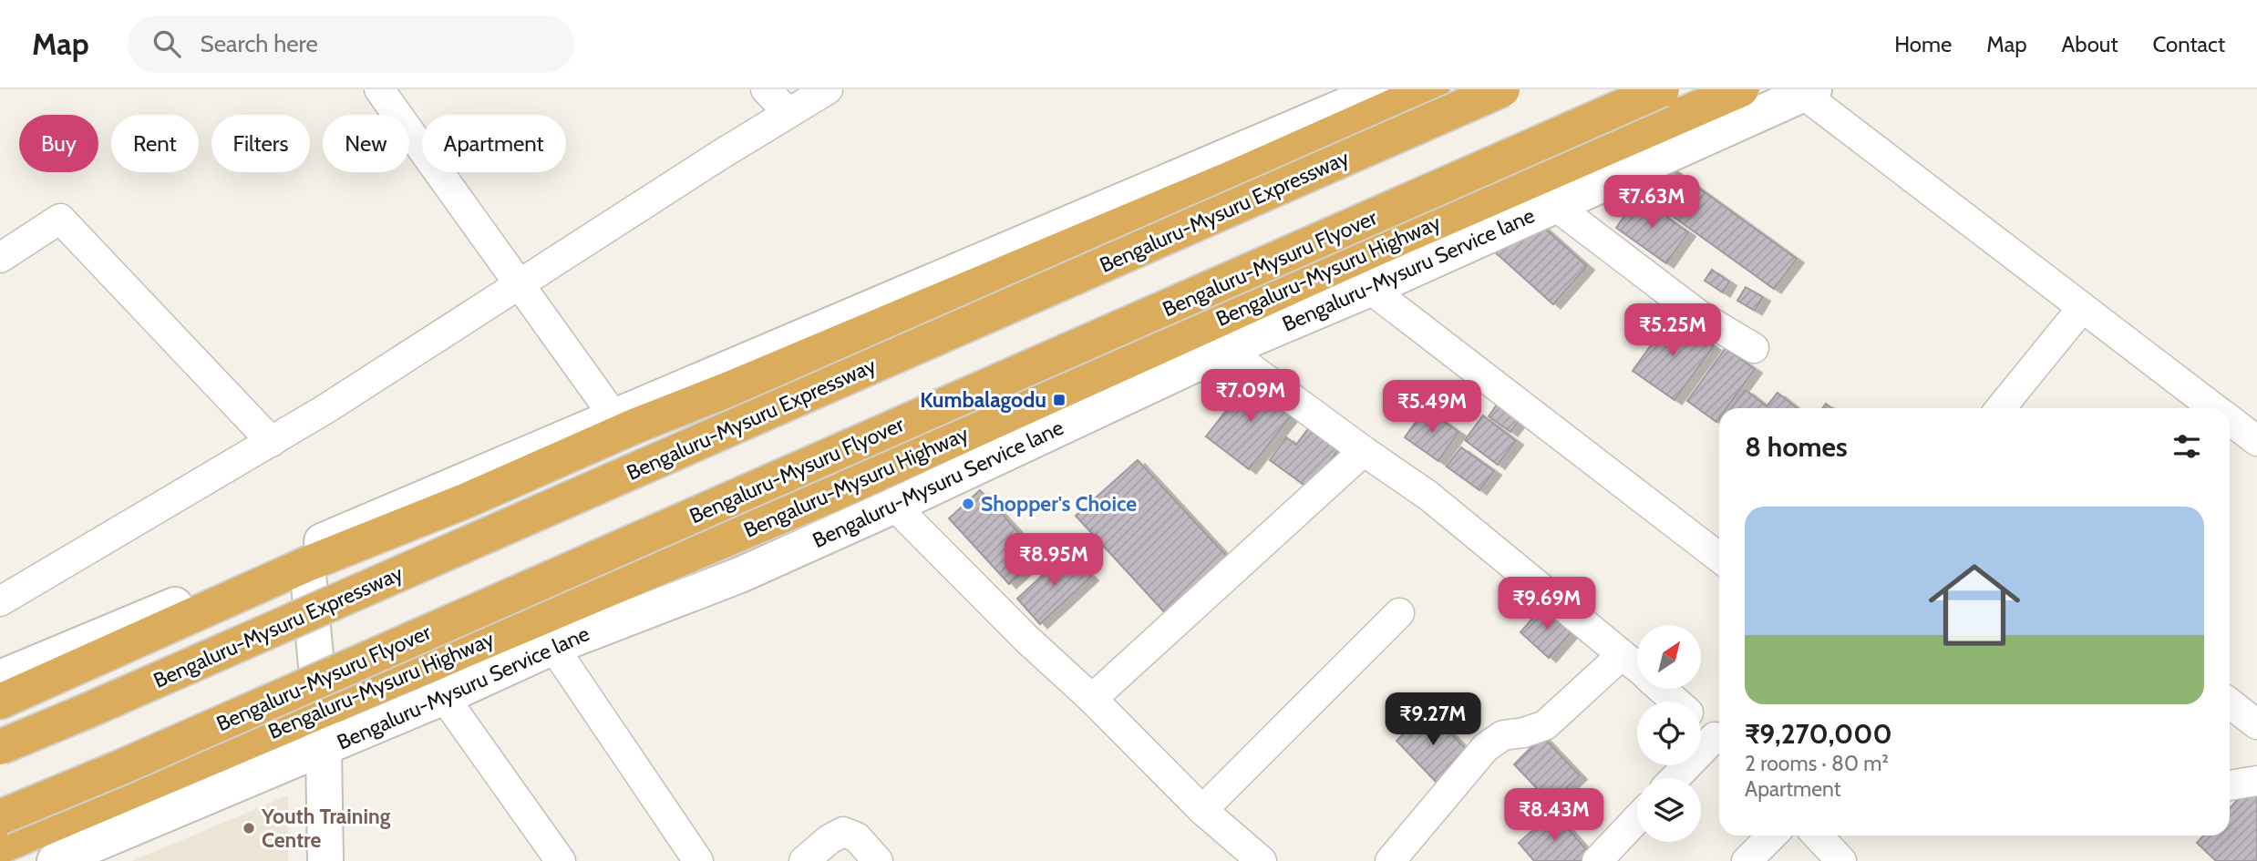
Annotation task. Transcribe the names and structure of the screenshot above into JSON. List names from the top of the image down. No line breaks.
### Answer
{"streets":{"highway":["Bengaluru-Mysuru Expressway","Bengaluru-Mysuru Flyover","Bengaluru-Mysuru Highway"],"street":["Bengaluru-Mysuru Service lane"]},"places":{"transit":["Kumbalagodu"],"other":["Shopper's Choice","Youth Training Centre"]},"north":"top right","page":{"header":"Map","search":"Search here","nav":["Home","Map","About","Contact"],"chip":["Buy","Rent","Filters","New","Apartment"],"price":["₹7.63M","₹5.25M","₹7.09M","₹5.49M","₹8.95M","₹9.69M","₹9.27M","₹8.43M"],"heading":"8 homes","list":[{"name":"₹9,270,000","note":"2 rooms · 80 m² · Apartment"}]}}
